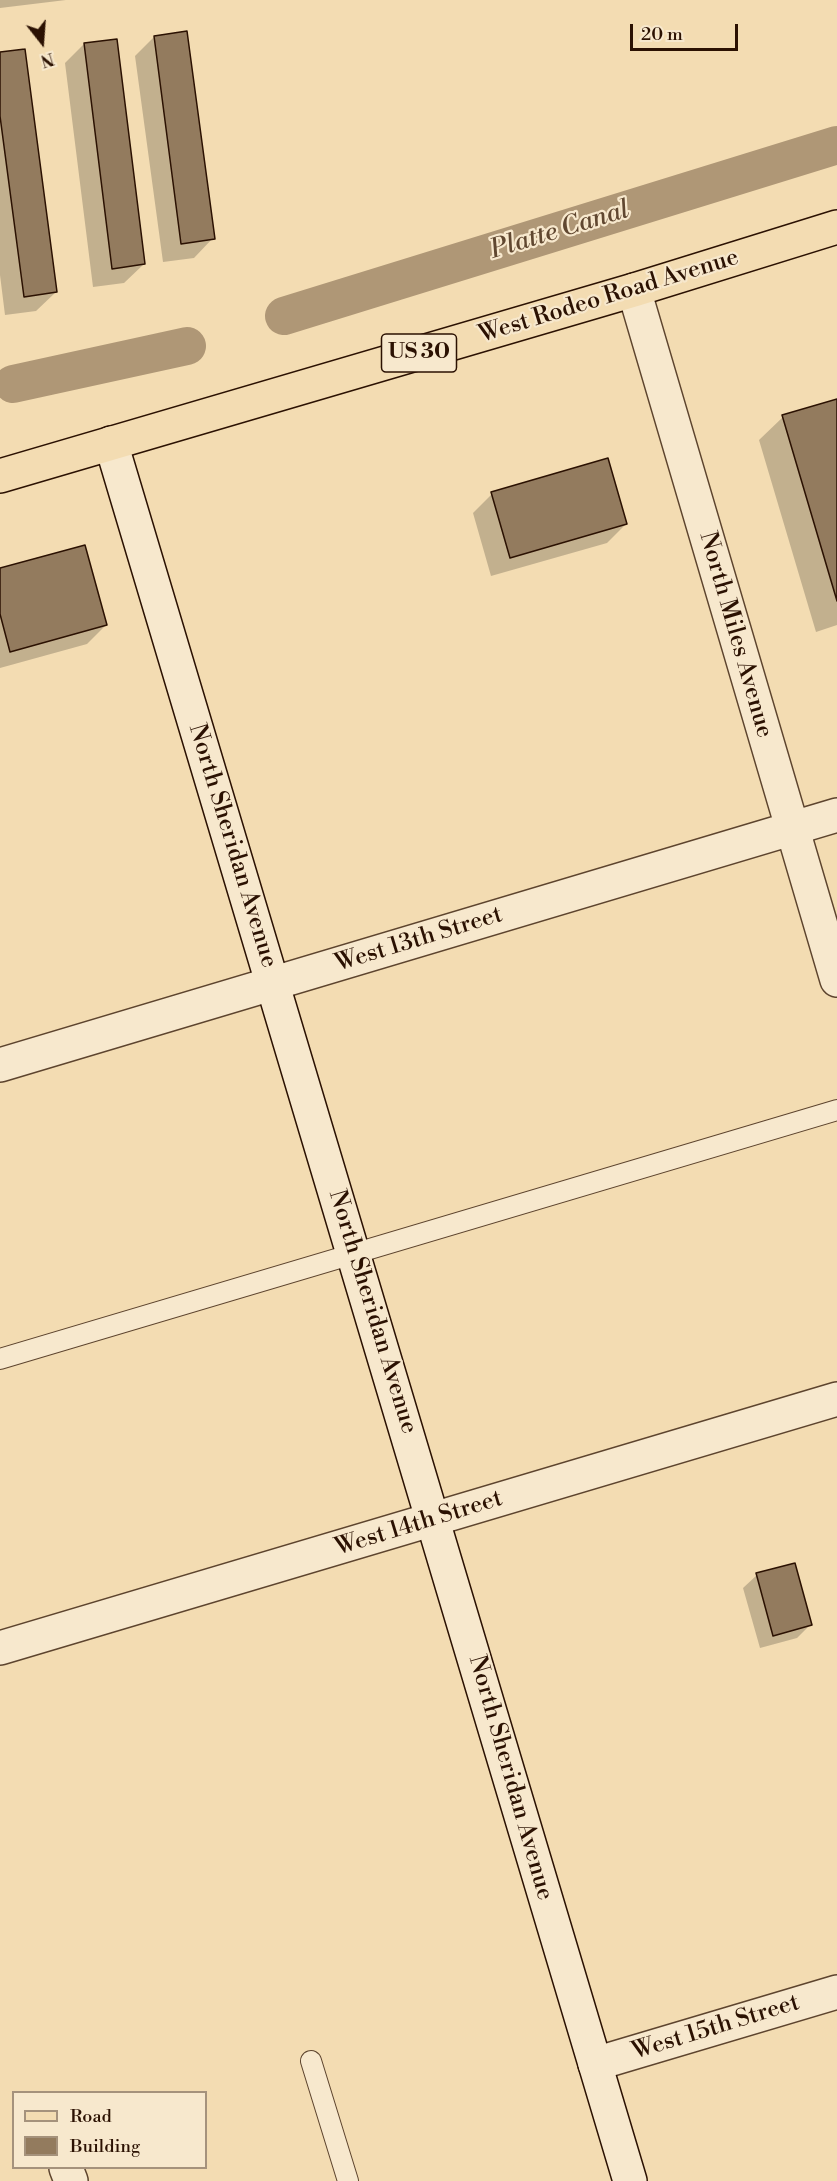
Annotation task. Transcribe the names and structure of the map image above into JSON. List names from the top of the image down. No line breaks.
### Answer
{"streets":{"main road":["West Rodeo Road Avenue","US 30"],"street":["North Miles Avenue","North Sheridan Avenue","West 13th Street","West 14th Street","West 15th Street"]},"crossings":[["West Rodeo Road Avenue","North Miles Avenue"],["West Rodeo Road Avenue","North Sheridan Avenue"],["North Miles Avenue","West 13th Street"],["North Sheridan Avenue","West 13th Street"],["North Sheridan Avenue","West 14th Street"],["North Sheridan Avenue","West 15th Street"]],"water":["Platte Canal"],"legend":["Road","Building"],"scale_bar":"20 m","north":"bottom"}
